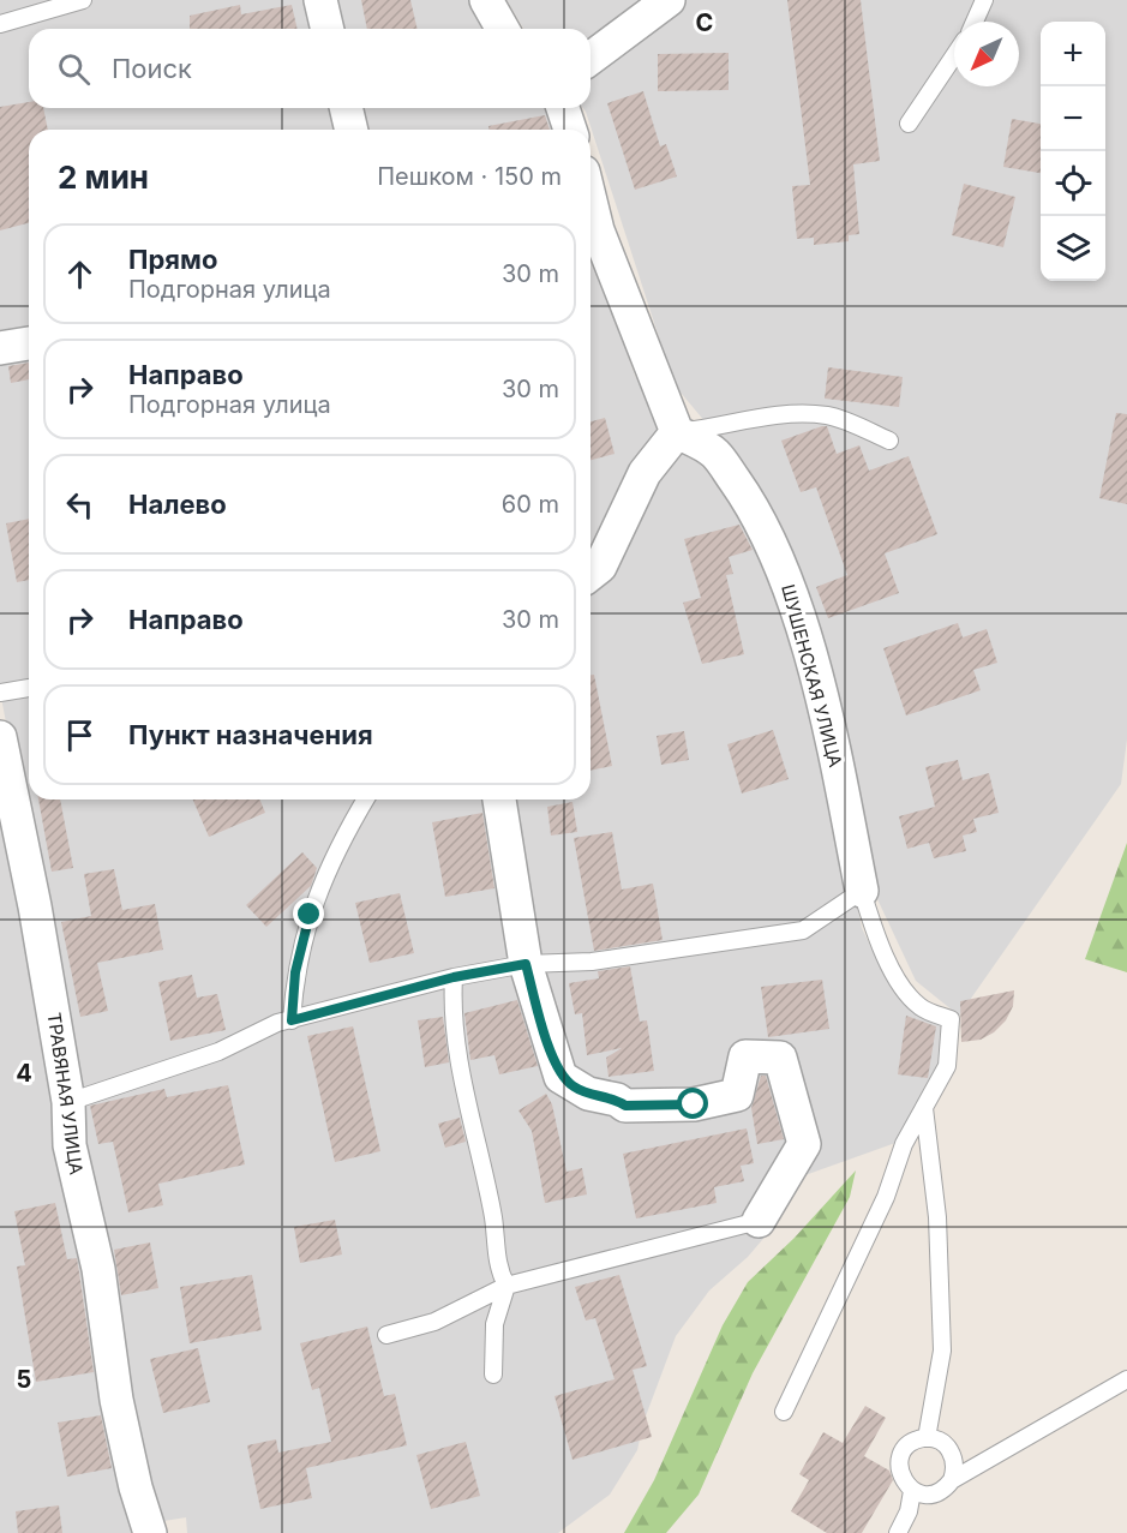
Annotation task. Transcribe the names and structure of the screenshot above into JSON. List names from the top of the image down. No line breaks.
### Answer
{"streets":{"street":["ШУШЕНСКАЯ УЛИЦА","ТРАВЯНАЯ УЛИЦА"]},"north":"bottom left","page":{"map_buttons":["+","−"],"search":"Поиск","heading":["2 мин","Пешком · 150 m"],"list":[["Прямо","Подгорная улица","30 m"],["Направо","Подгорная улица","30 m"],["Налево","60 m"],["Направо","30 m"],"Пункт назначения"]},"grid":{"columns":["C"],"rows":["4","5"]}}
